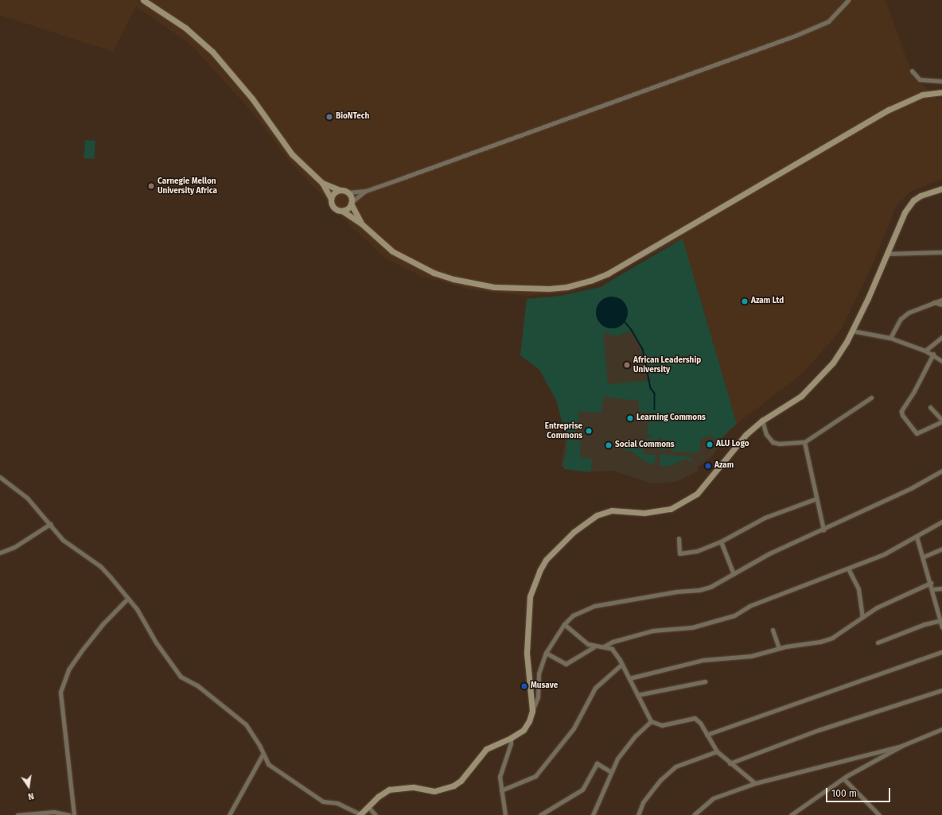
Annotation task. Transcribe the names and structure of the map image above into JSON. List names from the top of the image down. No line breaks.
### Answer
{"places":["BioNTech","Carnegie Mellon University Africa","Azam Ltd","African Leadership University","Learning Commons","Entreprise Commons","ALU Logo","Social Commons","Azam","Musave"],"scale_bar":"100 m","north":"bottom"}
